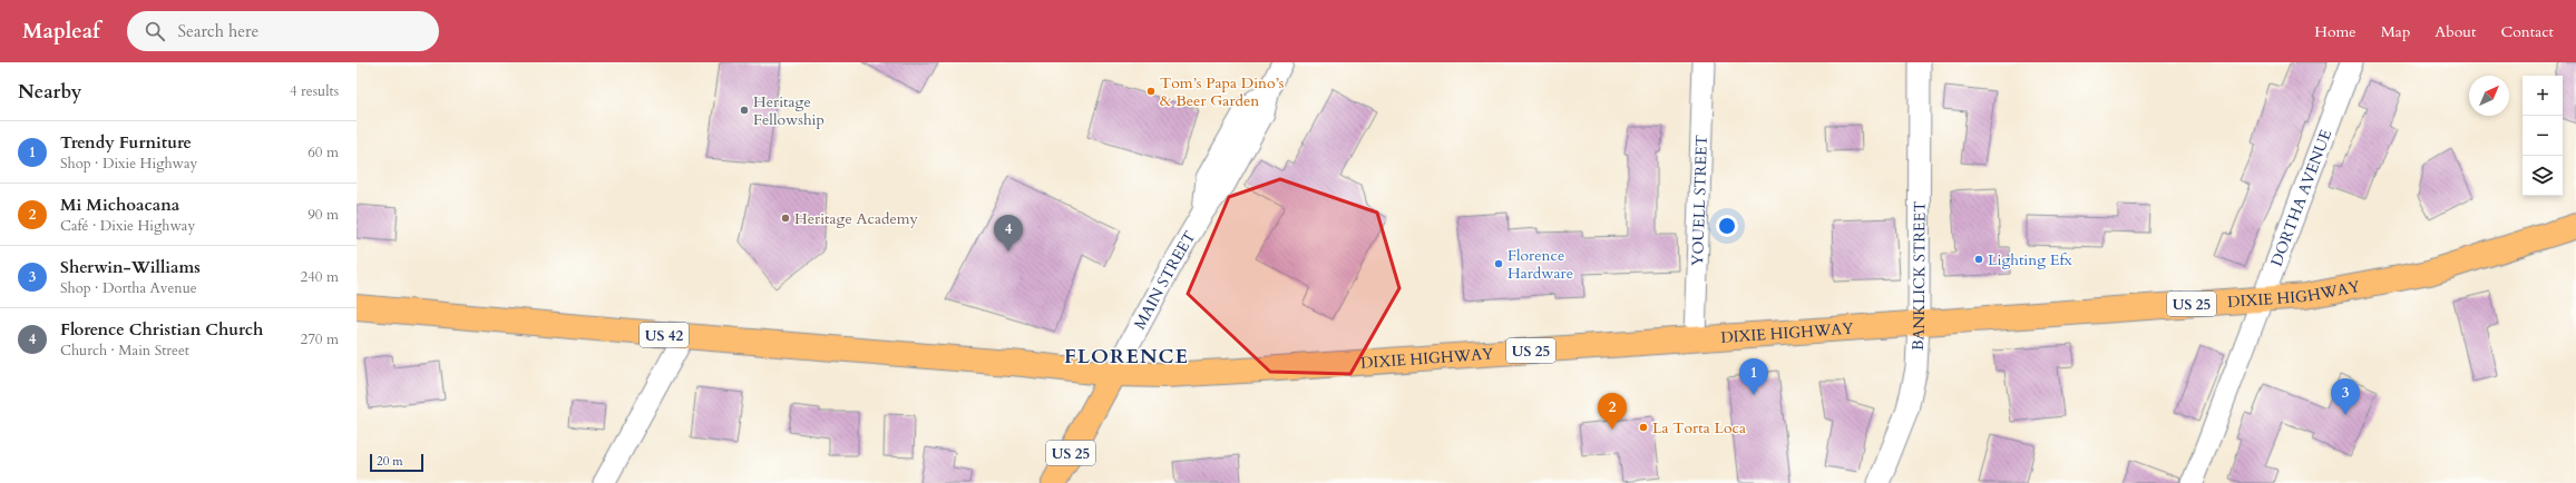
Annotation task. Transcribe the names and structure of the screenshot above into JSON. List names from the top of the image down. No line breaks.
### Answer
{"streets":{"main road":["DIXIE HIGHWAY","US 25","US 42"],"street":["DORTHA AVENUE","YOUELL STREET","BANKLICK STREET","MAIN STREET"]},"crossings":[["DORTHA AVENUE","DIXIE HIGHWAY"],["YOUELL STREET","DIXIE HIGHWAY"],["BANKLICK STREET","DIXIE HIGHWAY"],["MAIN STREET","DIXIE HIGHWAY"],["MAIN STREET","US 25"],["MAIN STREET","US 42"],["DIXIE HIGHWAY","US 25"],["DIXIE HIGHWAY","US 42"],["US 25","US 42"]],"districts":["FLORENCE"],"places":["Tom’s Papa Dino’s & Beer Garden","Heritage Fellowship","Heritage Academy","Lighting Efx","Florence Hardware","La Torta Loca"],"scale_bar":"20 m","north":"top right","page":{"header":"Mapleaf","search":"Search here","nav":["Home","Map","About","Contact"],"heading":["Nearby","4 results"],"map_buttons":["+","−"],"list":[{"mark":"1","name":"Trendy Furniture","note":"Shop · Dixie Highway","value":"60 m"},{"mark":"2","name":"Mi Michoacana","note":"Café · Dixie Highway","value":"90 m"},{"mark":"3","name":"Sherwin-Williams","note":"Shop · Dortha Avenue","value":"240 m"},{"mark":"4","name":"Florence Christian Church","note":"Church · Main Street","value":"270 m"}],"pins":["4","1","3","2"],"scale":"20 m"}}
